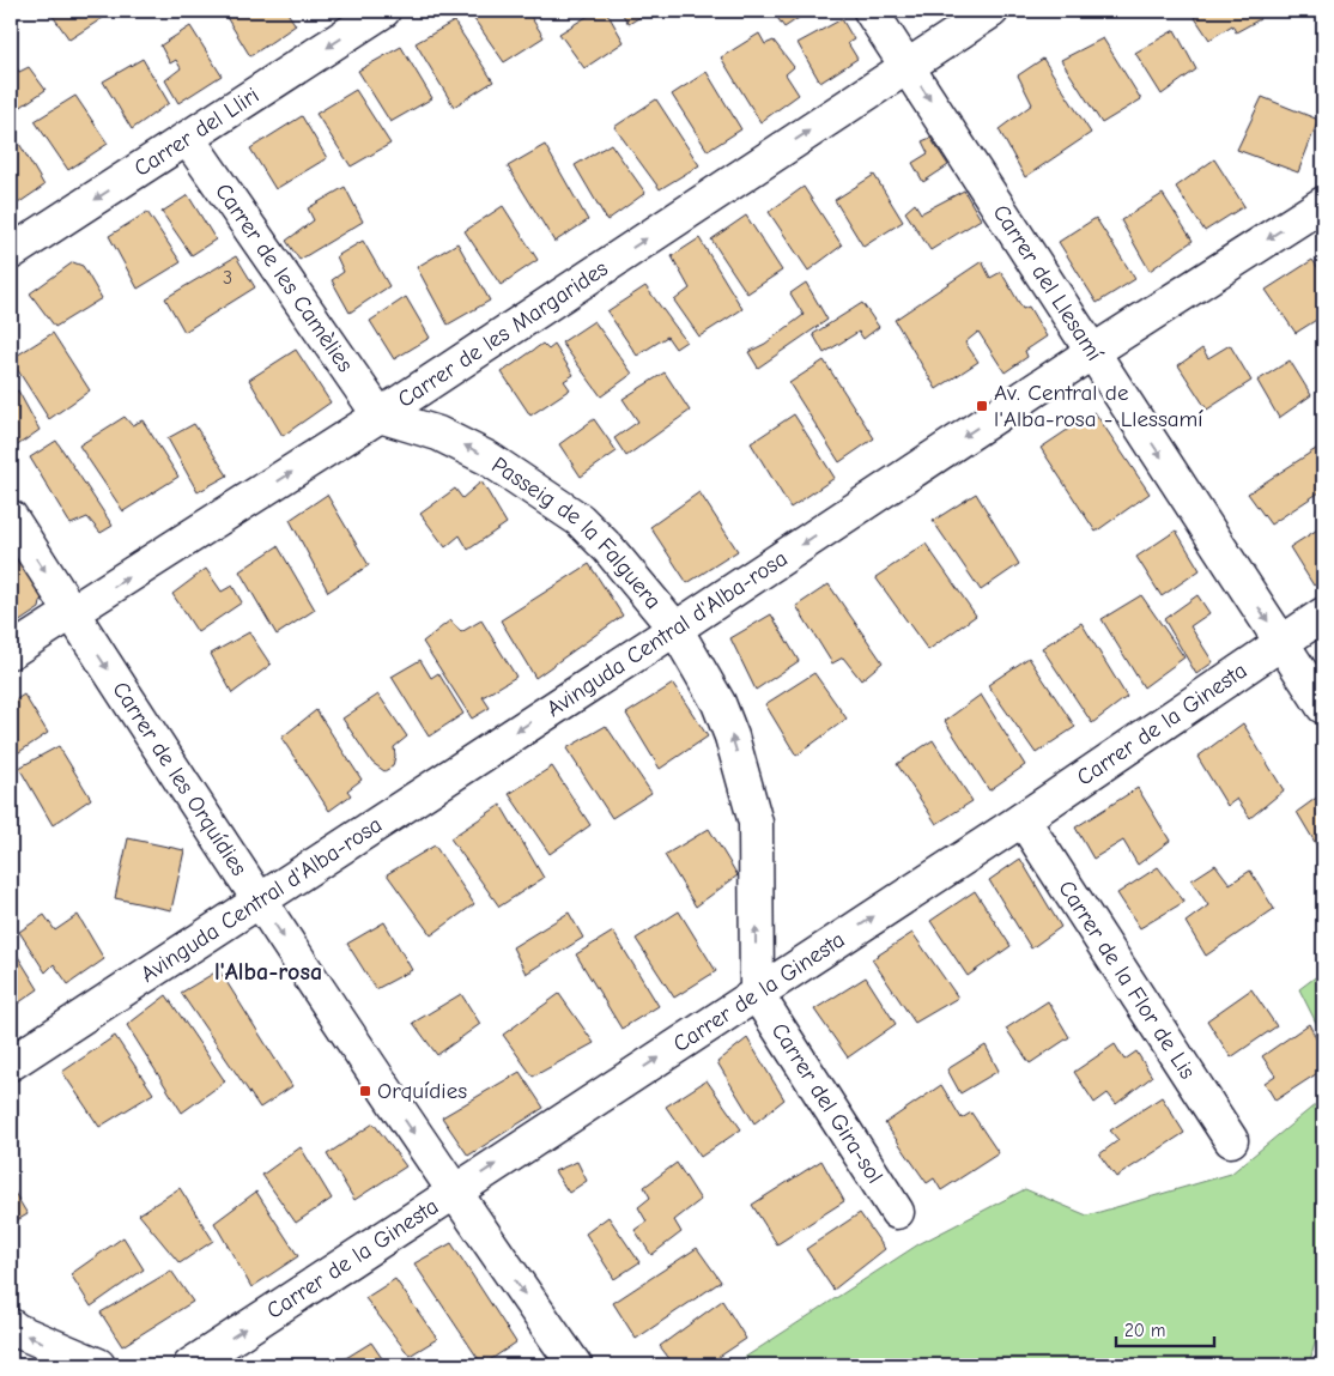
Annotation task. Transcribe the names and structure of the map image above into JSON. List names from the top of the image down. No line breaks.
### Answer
{"streets":{"street":["Carrer del Lliri","Carrer de les Camèlies","Carrer del Llesamí","Carrer de les Margarides","Passeig de la Falguera","Avinguda Central d'Alba-rosa","Carrer de la Ginesta","Carrer de les Orquídies","Carrer de la Flor de Lis","Carrer del Gira-sol"]},"crossings":[["Carrer del Lliri","Carrer de les Camèlies"],["Carrer de les Camèlies","Carrer de les Margarides"],["Carrer de les Camèlies","Passeig de la Falguera"],["Carrer del Llesamí","Carrer de les Margarides"],["Carrer del Llesamí","Avinguda Central d'Alba-rosa"],["Carrer del Llesamí","Carrer de la Ginesta"],["Carrer de les Margarides","Passeig de la Falguera"],["Carrer de les Margarides","Carrer de les Orquídies"],["Passeig de la Falguera","Avinguda Central d'Alba-rosa"],["Passeig de la Falguera","Carrer de la Ginesta"],["Passeig de la Falguera","Carrer del Gira-sol"],["Avinguda Central d'Alba-rosa","Carrer de les Orquídies"],["Carrer de la Ginesta","Carrer de les Orquídies"],["Carrer de la Ginesta","Carrer de la Flor de Lis"],["Carrer de la Ginesta","Carrer del Gira-sol"]],"one_way":["Carrer del Lliri","Carrer del Llesamí","Carrer de les Margarides","Passeig de la Falguera","Avinguda Central d'Alba-rosa","Carrer de la Ginesta","Carrer de les Orquídies"],"districts":["l'Alba-rosa"],"places":{"transit":["Av. Central de l'Alba-rosa - Llessamí","Orquídies"]},"house_numbers":["3"],"scale_bar":"20 m"}
